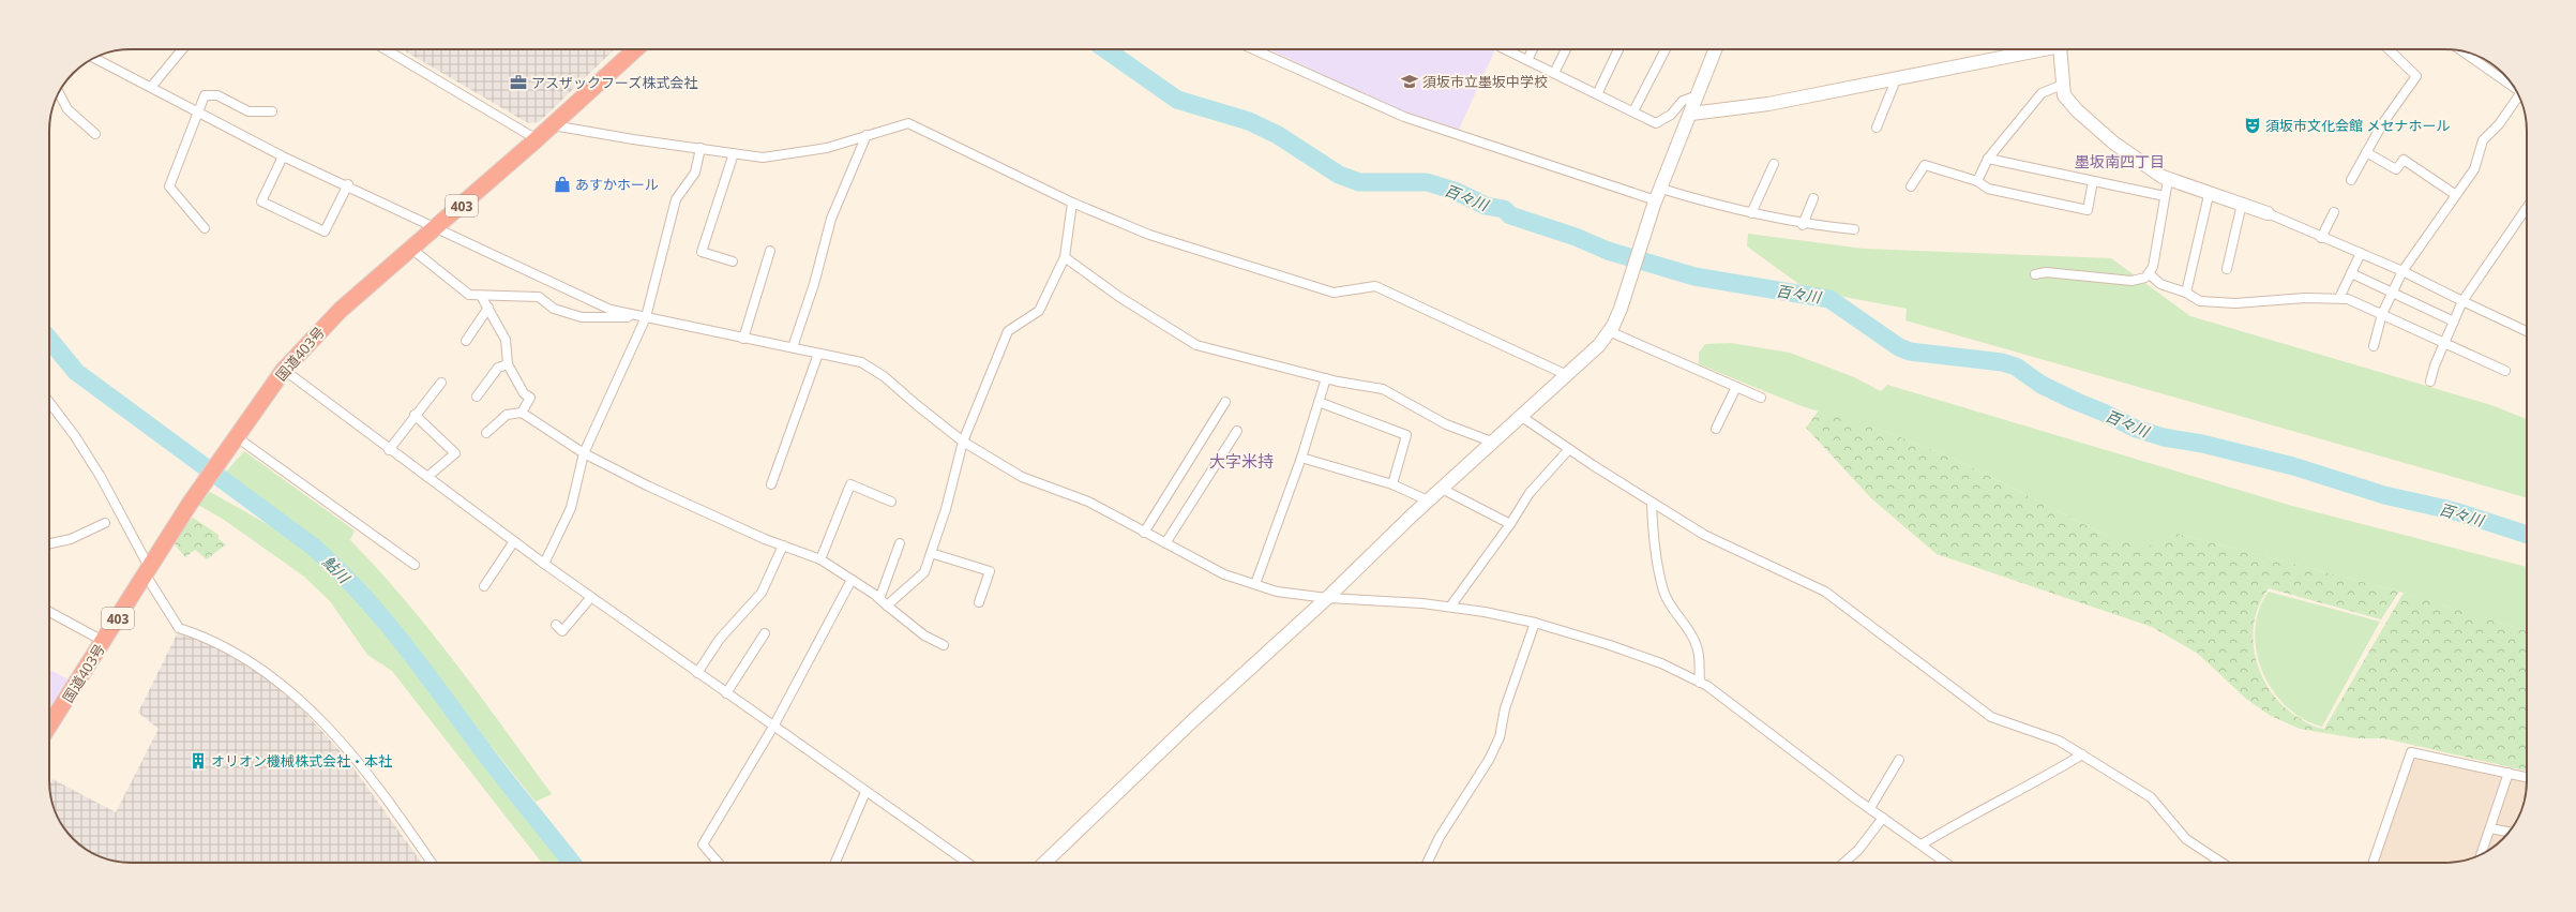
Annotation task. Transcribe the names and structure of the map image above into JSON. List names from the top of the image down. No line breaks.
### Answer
{"streets":{"highway":["403","国道403号"]},"districts":["墨坂南四丁目","大字米持"],"water":["百々川","鮎川"],"places":{"school or university":["須坂市立墨坂中学校"],"office":["アスザックフーズ株式会社"],"theatre":["須坂市文化会館 メセナホール"],"shop":["あすかホール"],"building":["オリオン機械株式会社・本社"]}}
